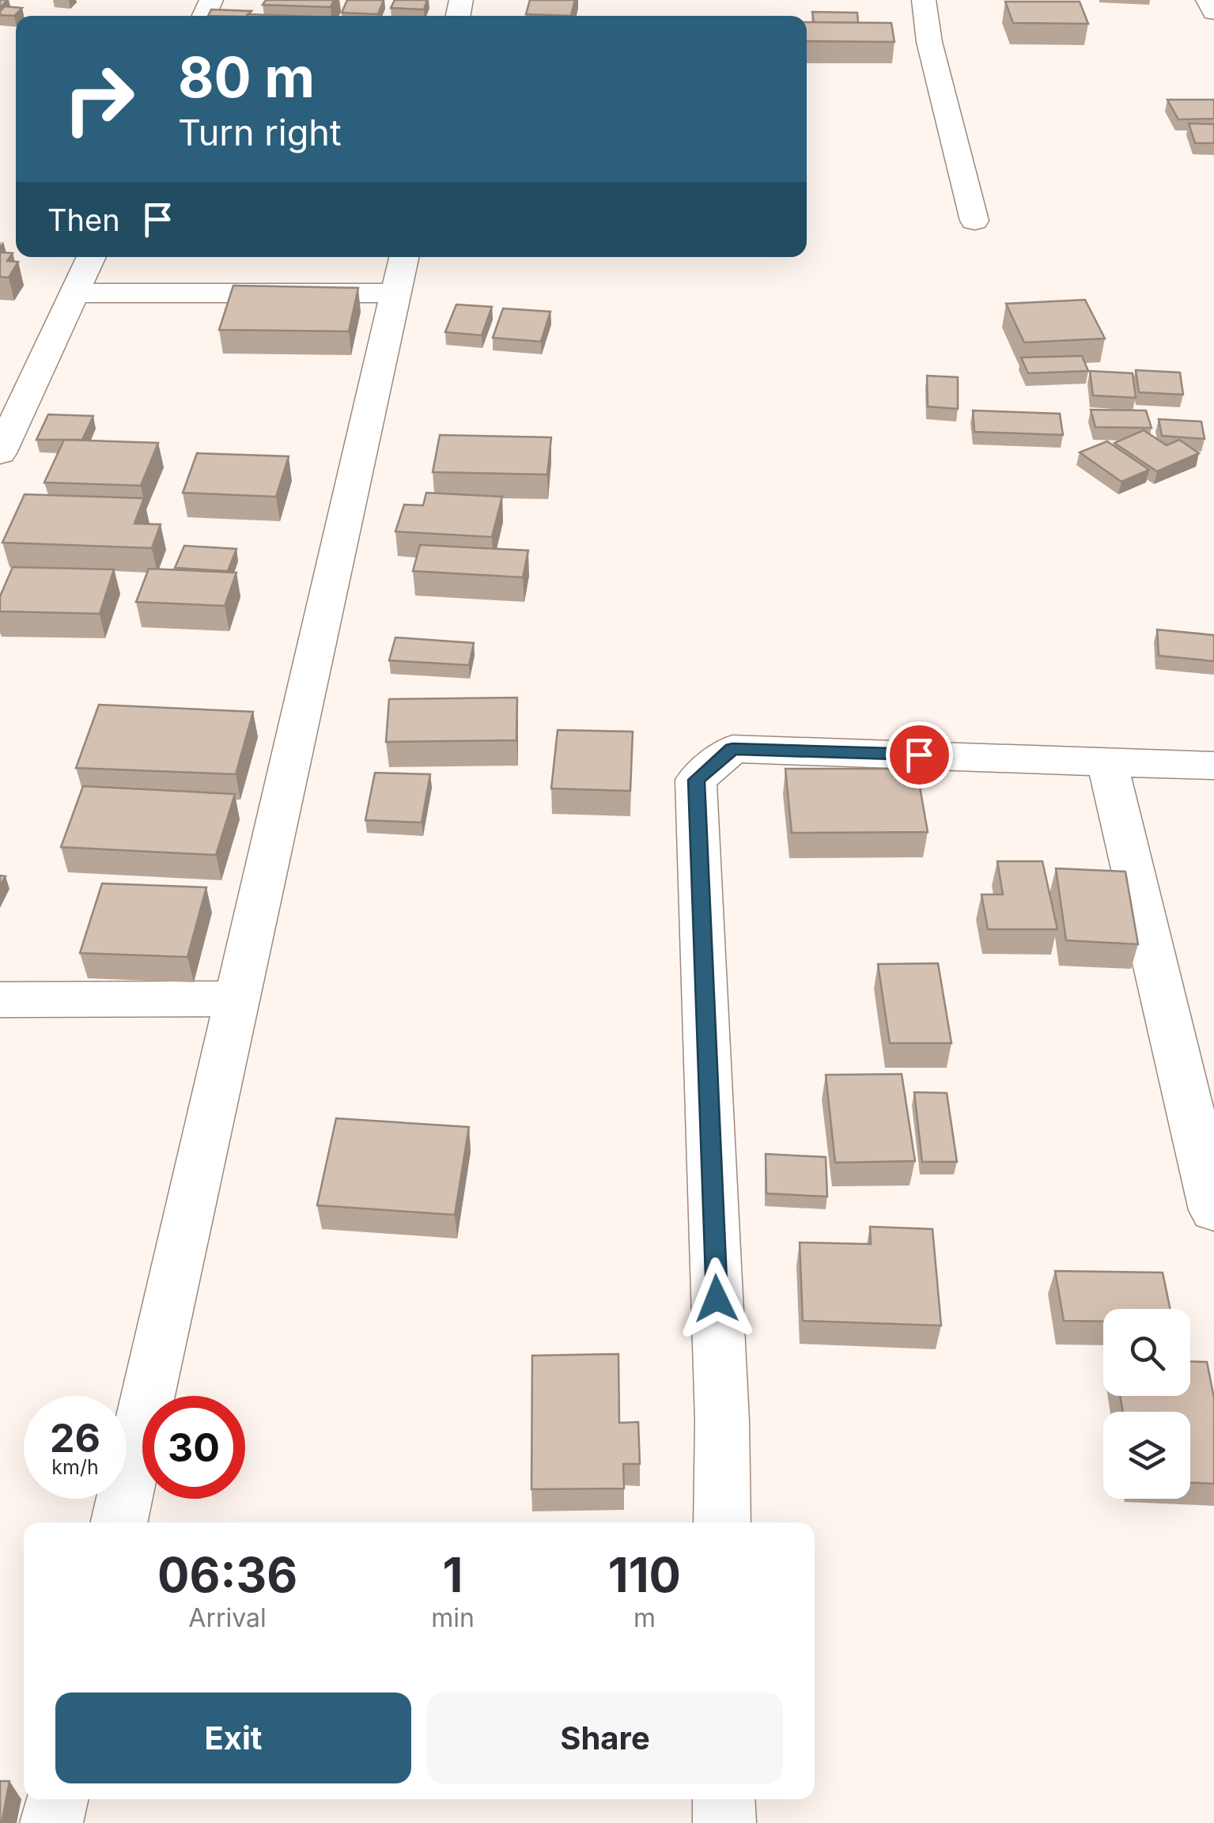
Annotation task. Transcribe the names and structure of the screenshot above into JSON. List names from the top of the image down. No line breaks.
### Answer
{"page":{"turn":["80 m","Turn right"],"then":"Then","speed":"26 km/h","limit":"30","eta":["06:36","Arrival","1","min","110","m"],"buttons":["Exit","Share"]}}
